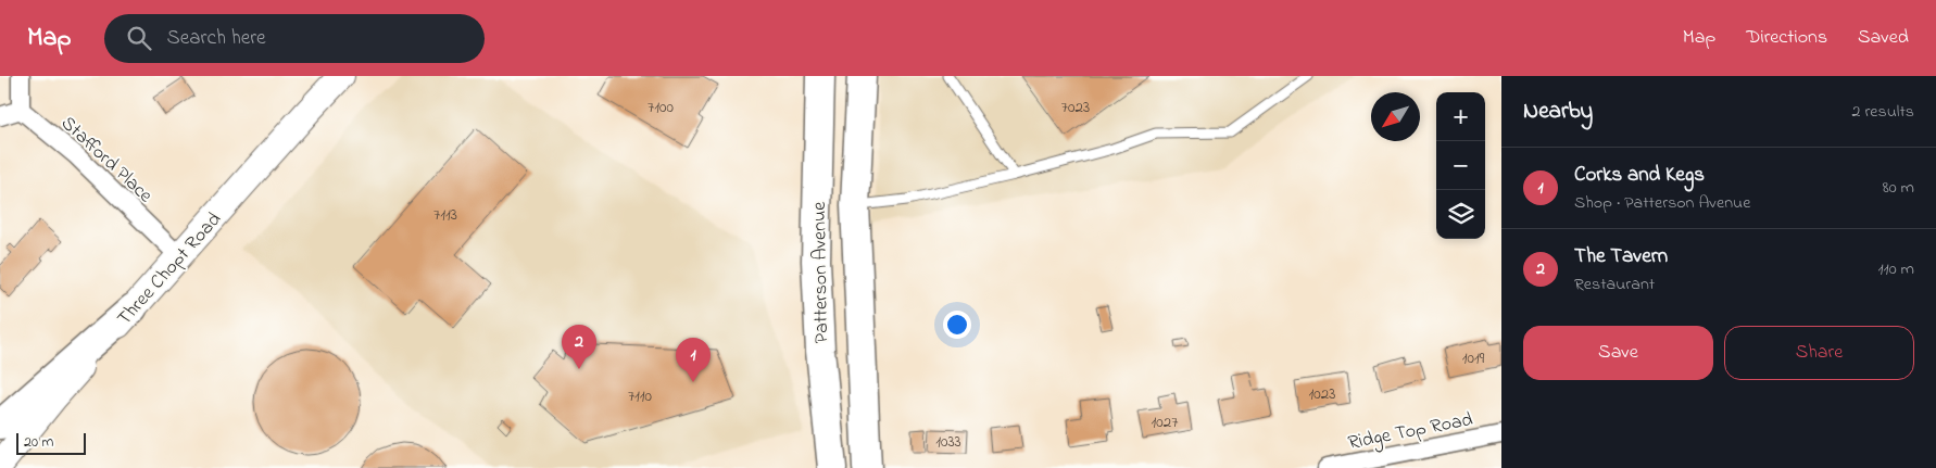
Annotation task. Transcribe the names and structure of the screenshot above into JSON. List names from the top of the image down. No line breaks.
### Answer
{"streets":{"main road":["Three Chopt Road","Patterson Avenue"],"street":["Stafford Place","Ridge Top Road"]},"crossings":[["Stafford Place","Three Chopt Road"]],"house_numbers":["7100","7023","7113","1019","1023","7110","1027","1033"],"scale_bar":"20 m","north":"bottom left","page":{"header":"Map","search":"Search here","nav":["Map","Directions","Saved"],"heading":["Nearby","2 results"],"map_buttons":["+","−"],"list":[{"mark":"1","name":"Corks and Kegs","note":"Shop · Patterson Avenue","value":"80 m"},{"mark":"2","name":"The Tavern","note":"Restaurant","value":"110 m"}],"buttons":["Save","Share"],"pins":["2","1"],"scale":"20 m"}}
